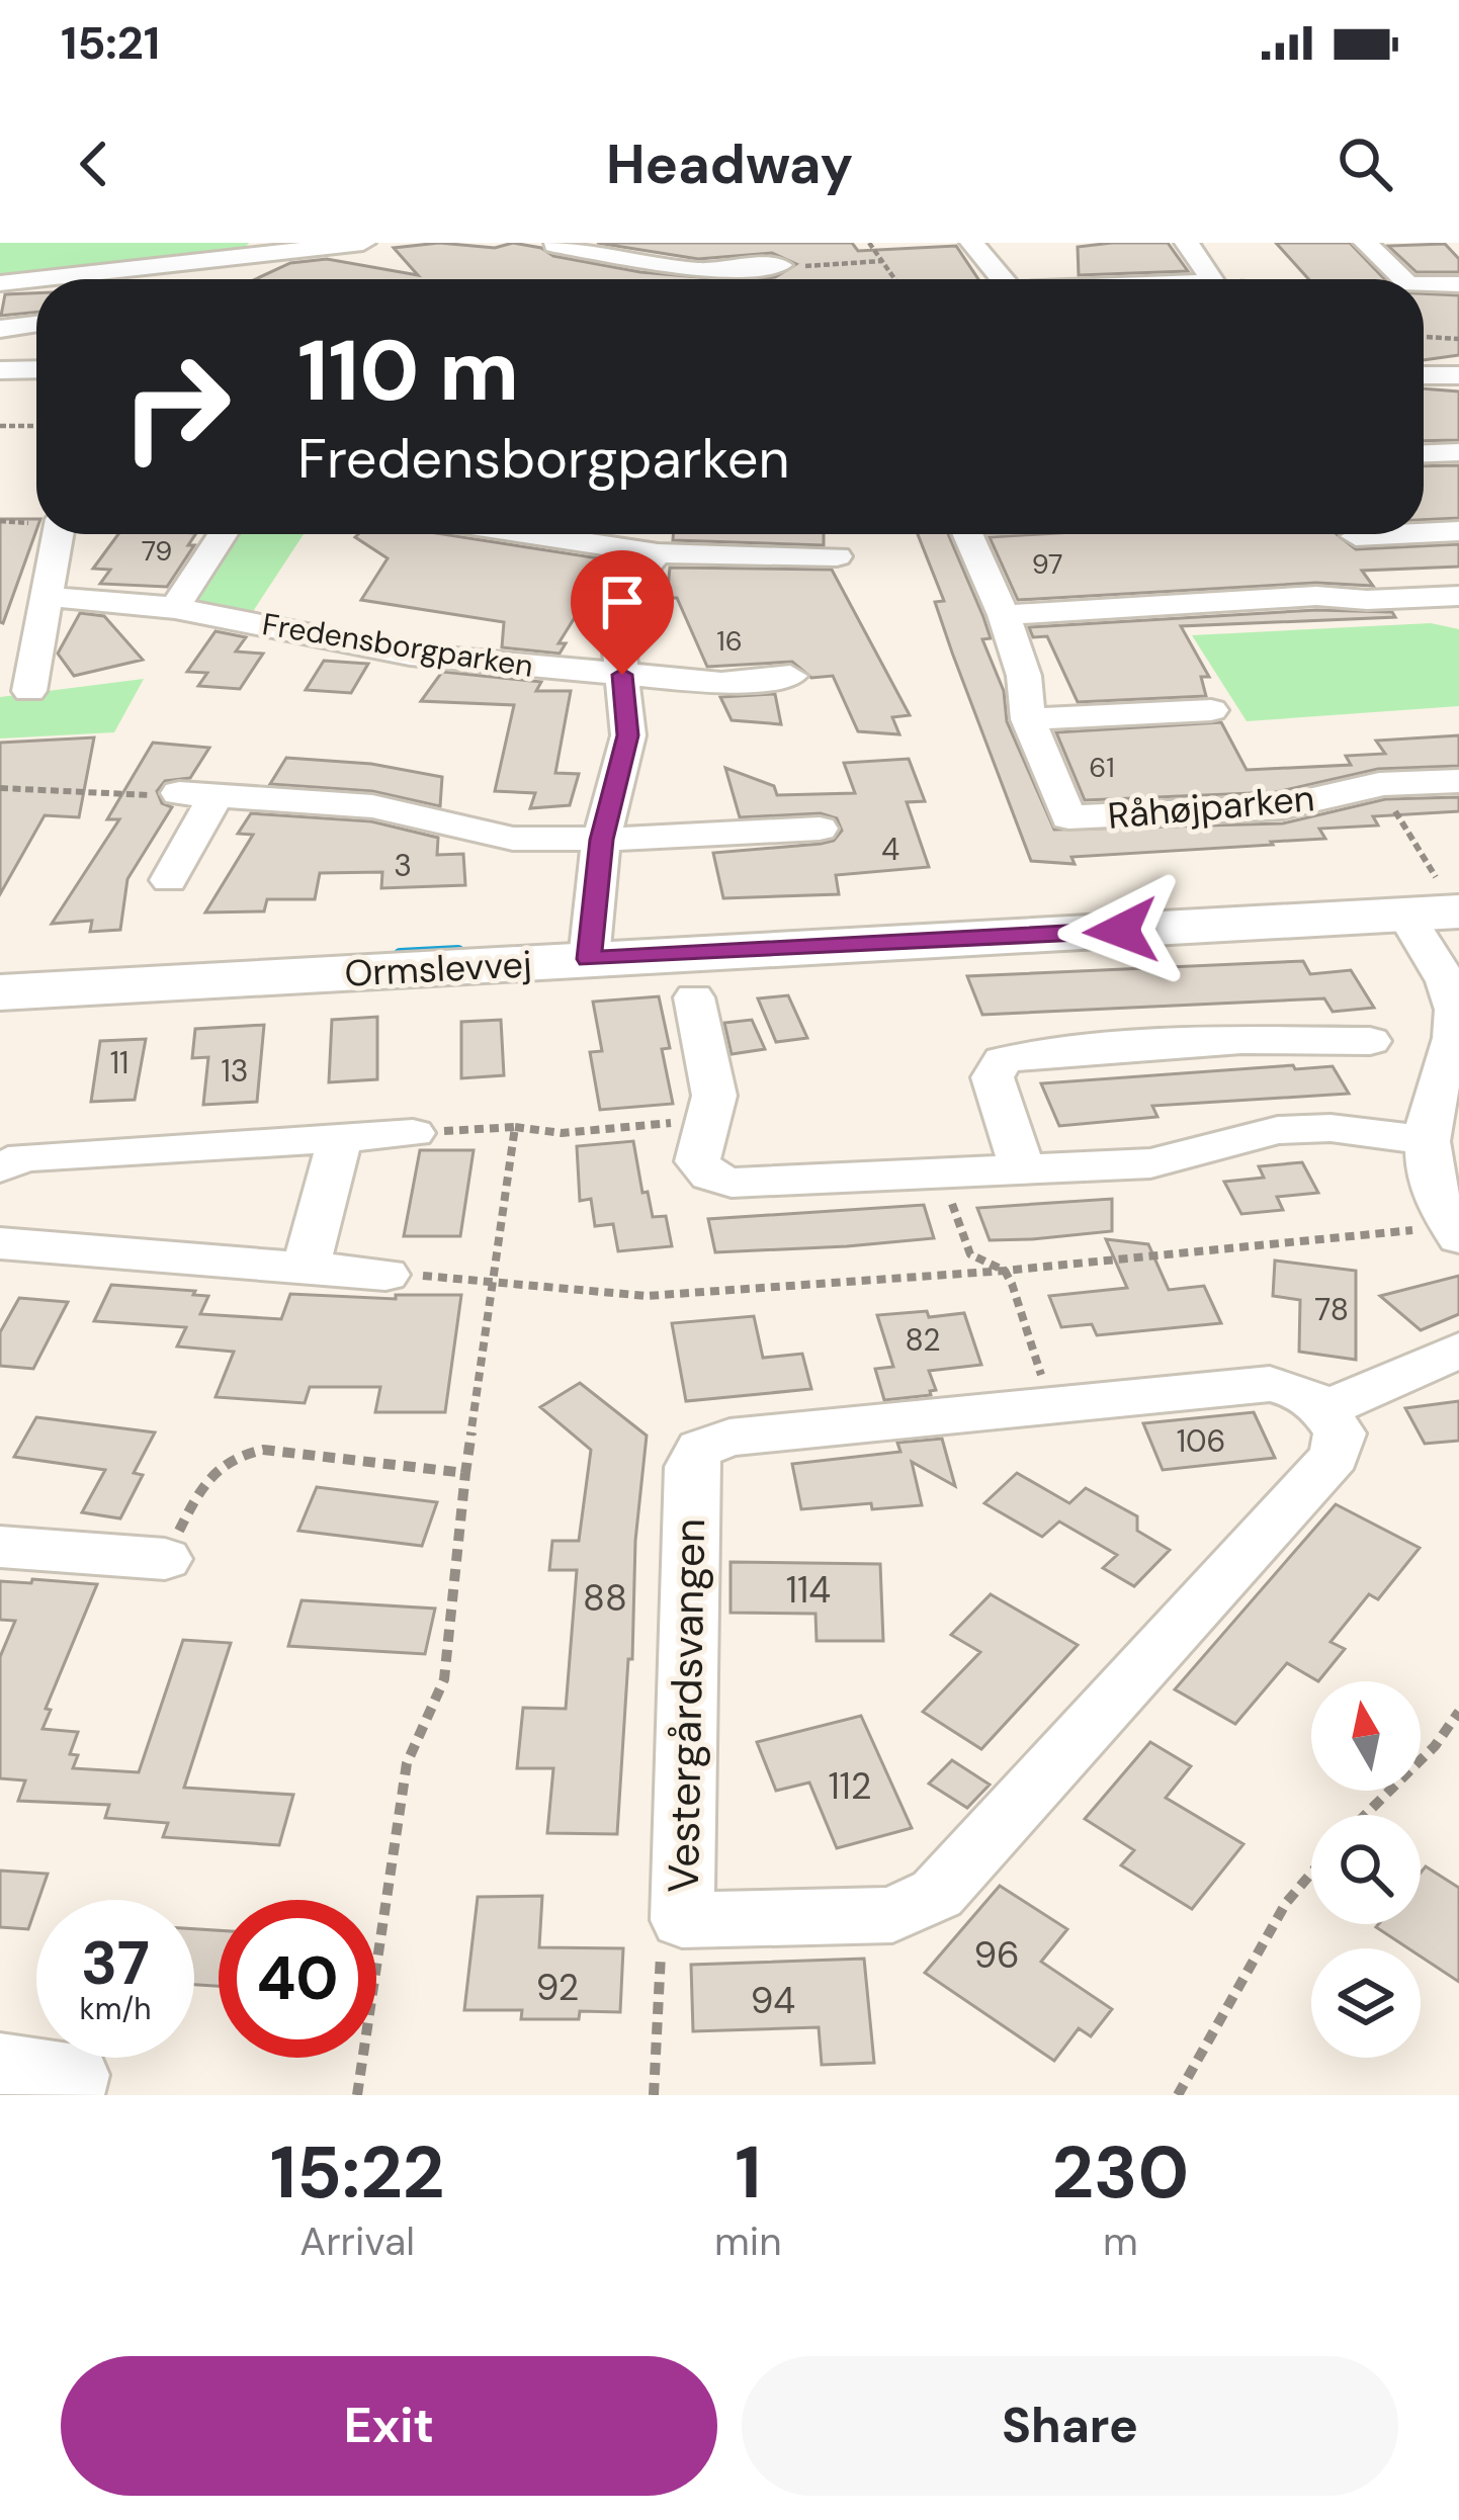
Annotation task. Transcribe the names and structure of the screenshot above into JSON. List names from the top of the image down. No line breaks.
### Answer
{"streets":{"street":["Fredensborgparken","Råhøjparken","Ormslevvej","Vestergårdsvangen"]},"house_numbers":["79","97","16","61","4","3","11","13","78","82","106","114","88","112","96","92","94"],"north":"top","page":{"status":"15:21","header":"Headway","turn":["110 m","Fredensborgparken"],"speed":"37 km/h","limit":"40","eta":["15:22","Arrival","1","min","230","m"],"buttons":["Exit","Share"]}}
